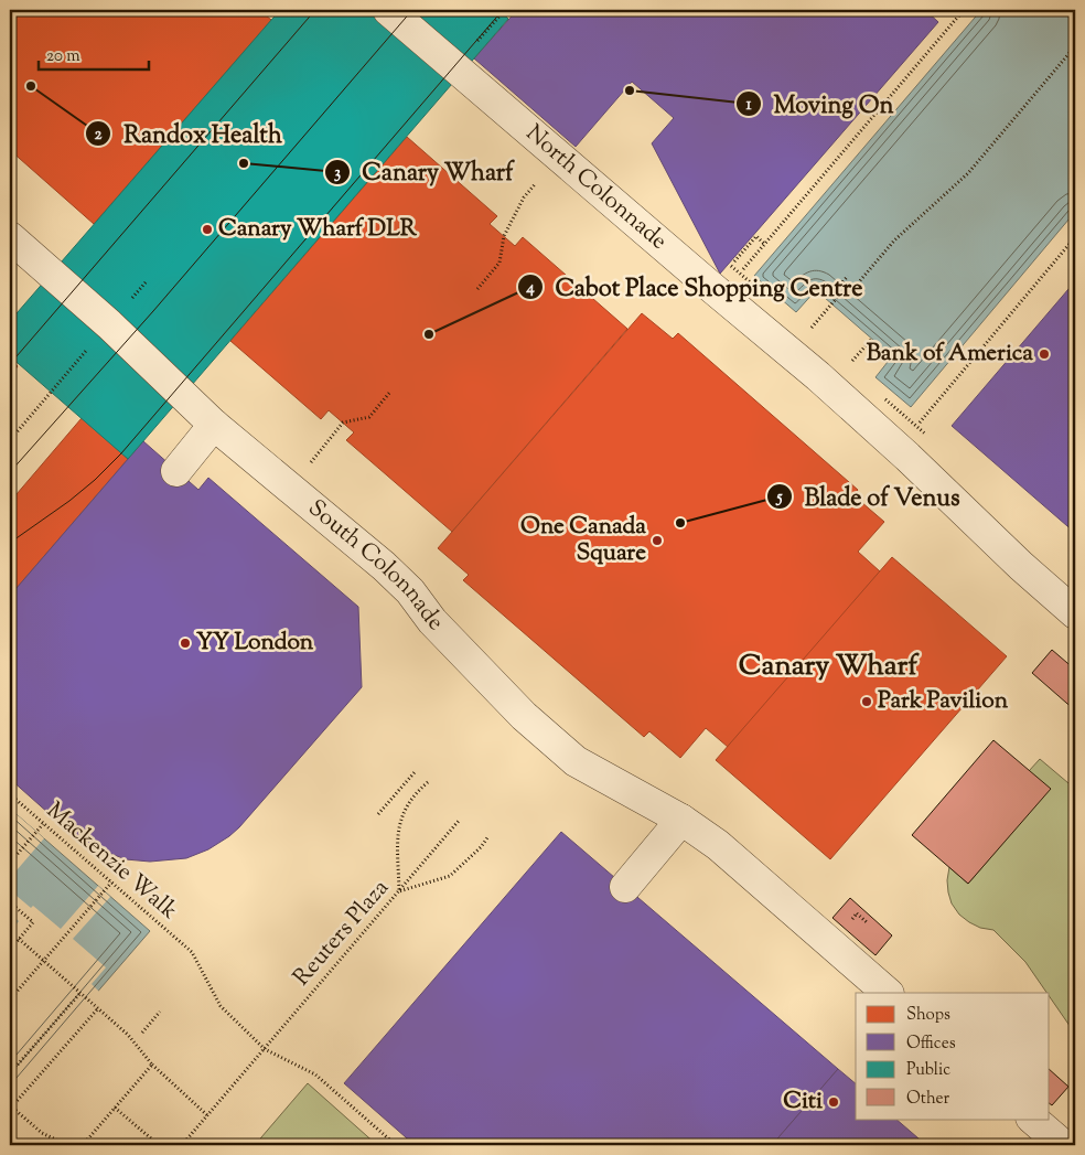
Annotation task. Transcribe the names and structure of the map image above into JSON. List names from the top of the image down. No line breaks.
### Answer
{"streets":{"street":["North Colonnade","South Colonnade"],"path":["Mackenzie Walk","Reuters Plaza"]},"crossings":[["Mackenzie Walk","Reuters Plaza"]],"districts":["Canary Wharf"],"places":["Randox Health","Moving On","Canary Wharf","Canary Wharf DLR","Cabot Place Shopping Centre","Bank of America","Blade of Venus","One Canada Square","YY London","Park Pavilion","Citi"],"legend":["Shops","Offices","Public","Other"],"scale_bar":"20 m"}
